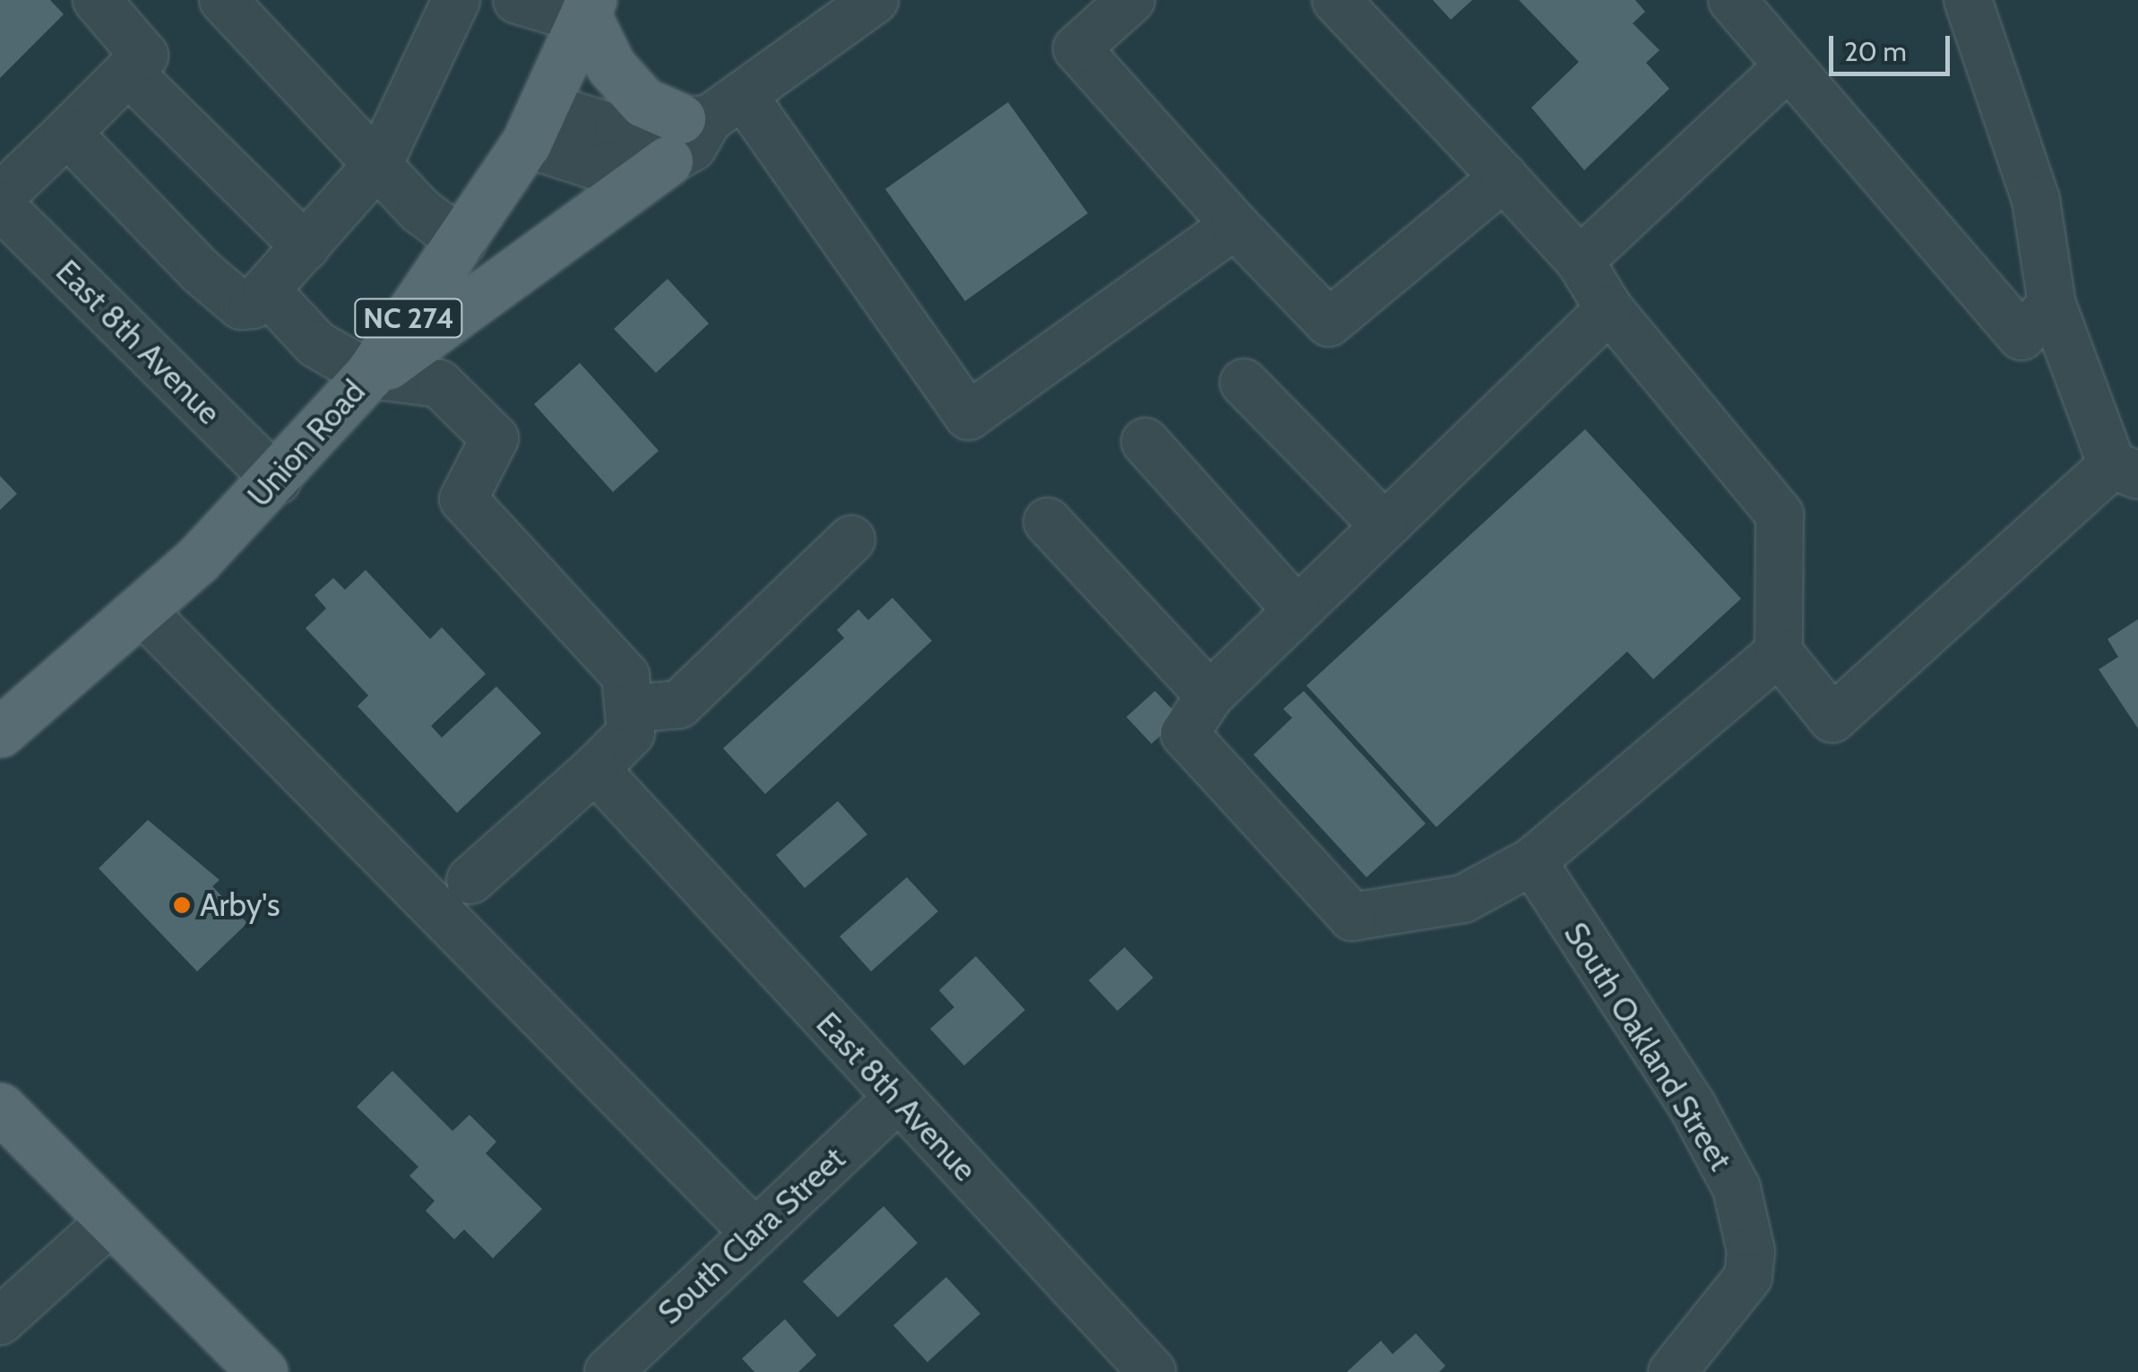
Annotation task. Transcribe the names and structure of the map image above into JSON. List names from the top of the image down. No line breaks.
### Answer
{"streets":{"main road":["NC 274","Union Road"],"street":["East 8th Avenue","South Oakland Street","South Clara Street"]},"crossings":[["East 8th Avenue","Union Road"],["East 8th Avenue","South Clara Street"]],"places":["Arby's"],"scale_bar":"20 m"}
